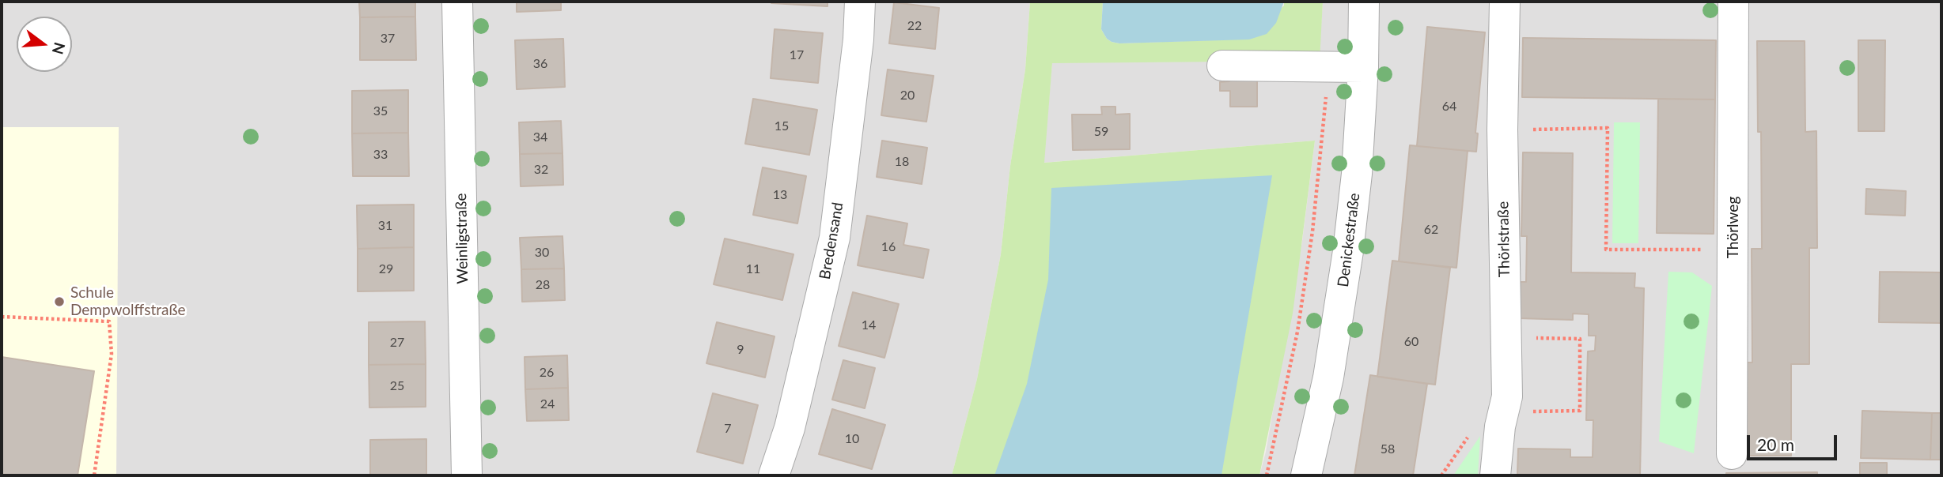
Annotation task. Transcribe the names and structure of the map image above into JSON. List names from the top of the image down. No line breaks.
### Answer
{"streets":{"street":["Thörlweg","Weinligstraße","Thörlstraße","Denickestraße","Bredensand"]},"places":["Schule Dempwolffstraße"],"house_numbers":["22","37","17","36","20","64","35","15","59","34","33","18","32","13","31","62","16","30","29","11","28","14","60","27","9","26","25","24","7","10","58"],"scale_bar":"20 m","north":"right"}
